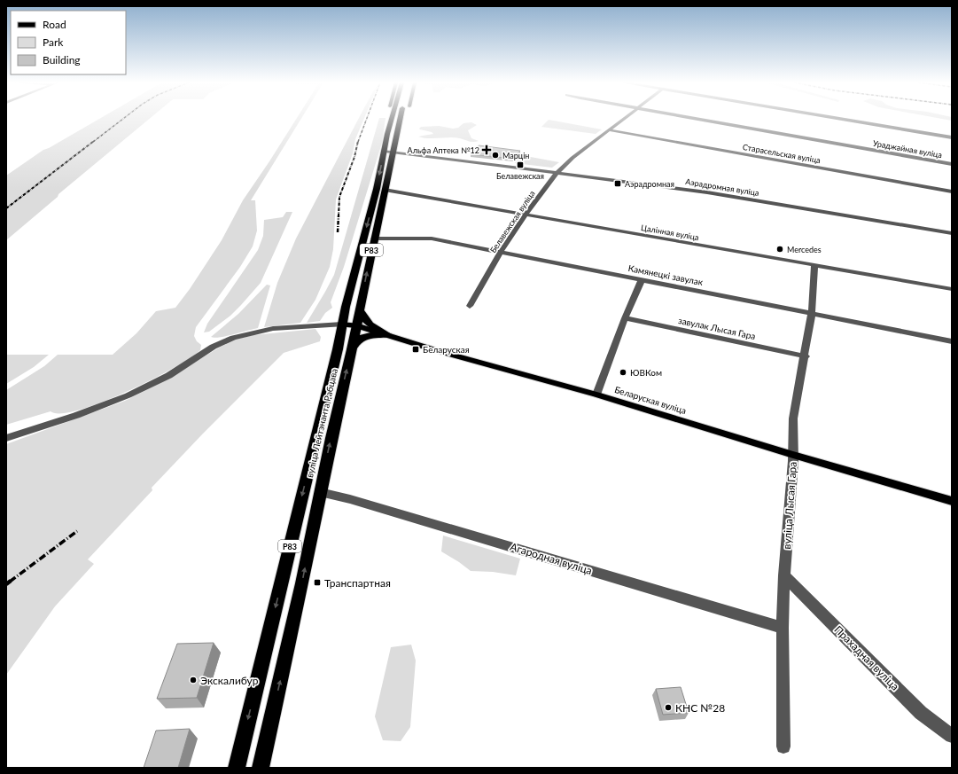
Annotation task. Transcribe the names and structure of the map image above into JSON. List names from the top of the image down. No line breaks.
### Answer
{"streets":{"highway":["Р83","вуліца Лейтэнанта Рабцава"],"main road":["Беларуская вуліца"],"street":["Ураджайная вуліца","Старасельская вуліца","Аэрадромная вуліца","Белавежская вуліца","Цалінная вуліца","Камянецкі завулак","завулак Лысая Гара","вуліца Лысая Гара","Агародная вуліца","Прахадная вуліца"]},"crossings":[["Старасельская вуліца","Белавежская вуліца"],["Аэрадромная вуліца","Белавежская вуліца"],["Аэрадромная вуліца","вуліца Лейтэнанта Рабцава"],["Белавежская вуліца","Цалінная вуліца"],["Белавежская вуліца","Камянецкі завулак"],["Цалінная вуліца","вуліца Лейтэнанта Рабцава"],["Цалінная вуліца","вуліца Лысая Гара"],["Камянецкі завулак","вуліца Лейтэнанта Рабцава"],["Камянецкі завулак","вуліца Лысая Гара"],["завулак Лысая Гара","вуліца Лысая Гара"],["Беларуская вуліца","вуліца Лейтэнанта Рабцава"],["Беларуская вуліца","вуліца Лысая Гара"],["вуліца Лейтэнанта Рабцава","Агародная вуліца"],["вуліца Лысая Гара","Агародная вуліца"],["вуліца Лысая Гара","Прахадная вуліца"]],"places":{"health":["Альфа Аптека №12"],"other":["Марцін","Mercedes","ЮВКом","Экскалибур","КНС №28"],"transit":["Белавежская","Аэрадромная","Беларуская","Транспартная"]},"legend":["Road","Park","Building"]}
